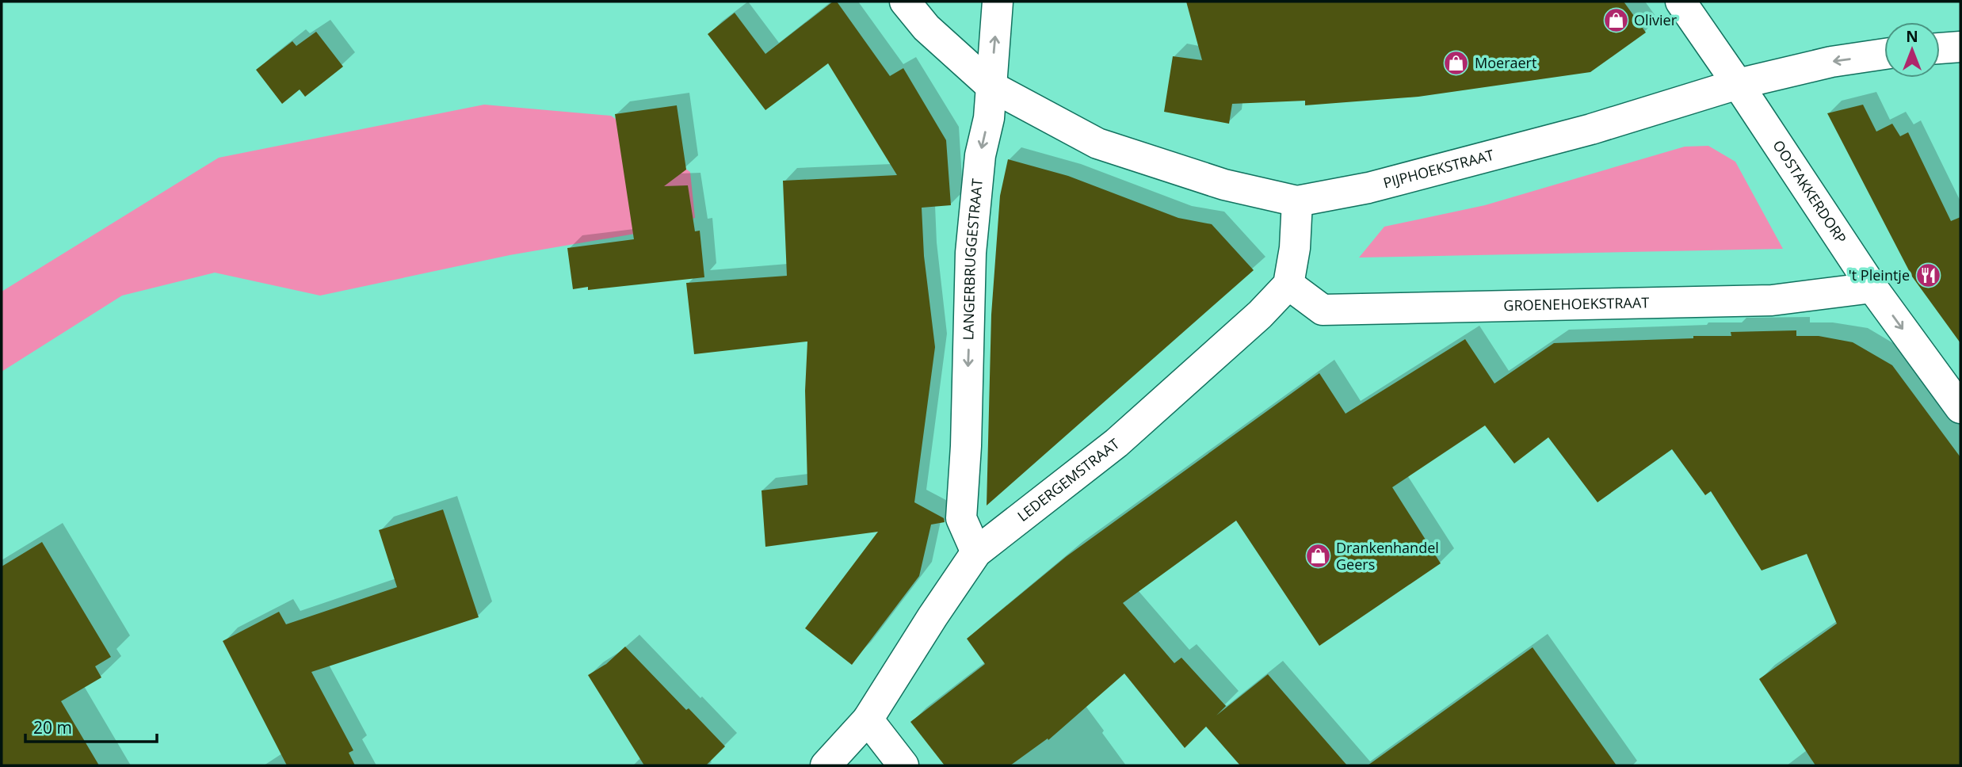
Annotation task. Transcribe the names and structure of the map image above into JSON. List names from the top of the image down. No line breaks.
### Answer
{"streets":{"street":["PIJPHOEKSTRAAT","OOSTAKKERDORP","LANGERBRUGGESTRAAT","GROENEHOEKSTRAAT","LEDERGEMSTRAAT"]},"crossings":[["PIJPHOEKSTRAAT","OOSTAKKERDORP"],["PIJPHOEKSTRAAT","LANGERBRUGGESTRAAT"],["OOSTAKKERDORP","GROENEHOEKSTRAAT"],["LANGERBRUGGESTRAAT","LEDERGEMSTRAAT"],["GROENEHOEKSTRAAT","LEDERGEMSTRAAT"]],"places":{"shop":["Olivier","Moeraert","Drankenhandel Geers"],"restaurant":["'t Pleintje"]},"scale_bar":"20 m","north":"top"}
